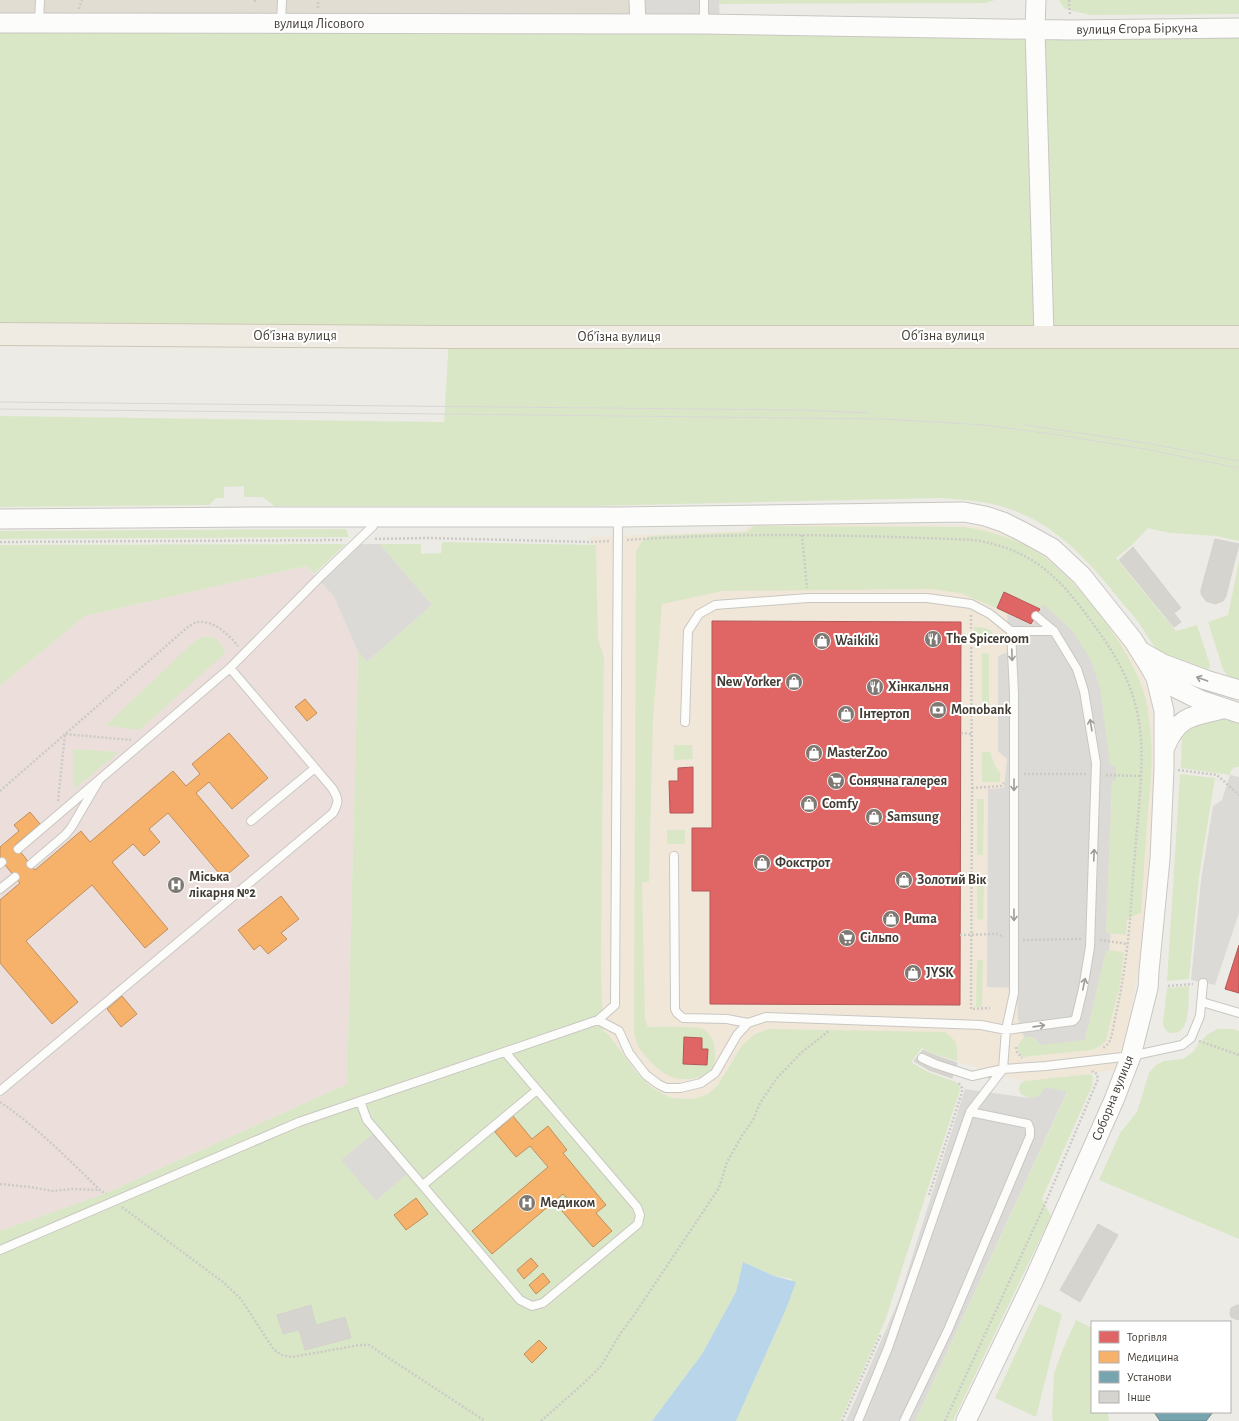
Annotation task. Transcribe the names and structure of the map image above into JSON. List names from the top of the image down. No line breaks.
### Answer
{"streets":{"main road":["Обʼїзна вулиця"],"street":["вулиця Лісового","вулиця Єгора Біркуна","Соборна вулиця"]},"crossings":[["вулиця Лісового","вулиця Єгора Біркуна"]],"places":{"restaurant":["The Spiceroom","Хінкальня"],"shop":["Waikiki","New Yorker","Інтертоп","MasterZoo","Comfy","Samsung","Фокстрот","Золотий Вік","Puma","JYSK"],"bank":["Monobank"],"supermarket":["Сонячна галерея","Сільпо"],"hospital":["Міська лікарня №2","Медиком"]},"legend":["Торгівля","Медицина","Установи","Інше"]}
